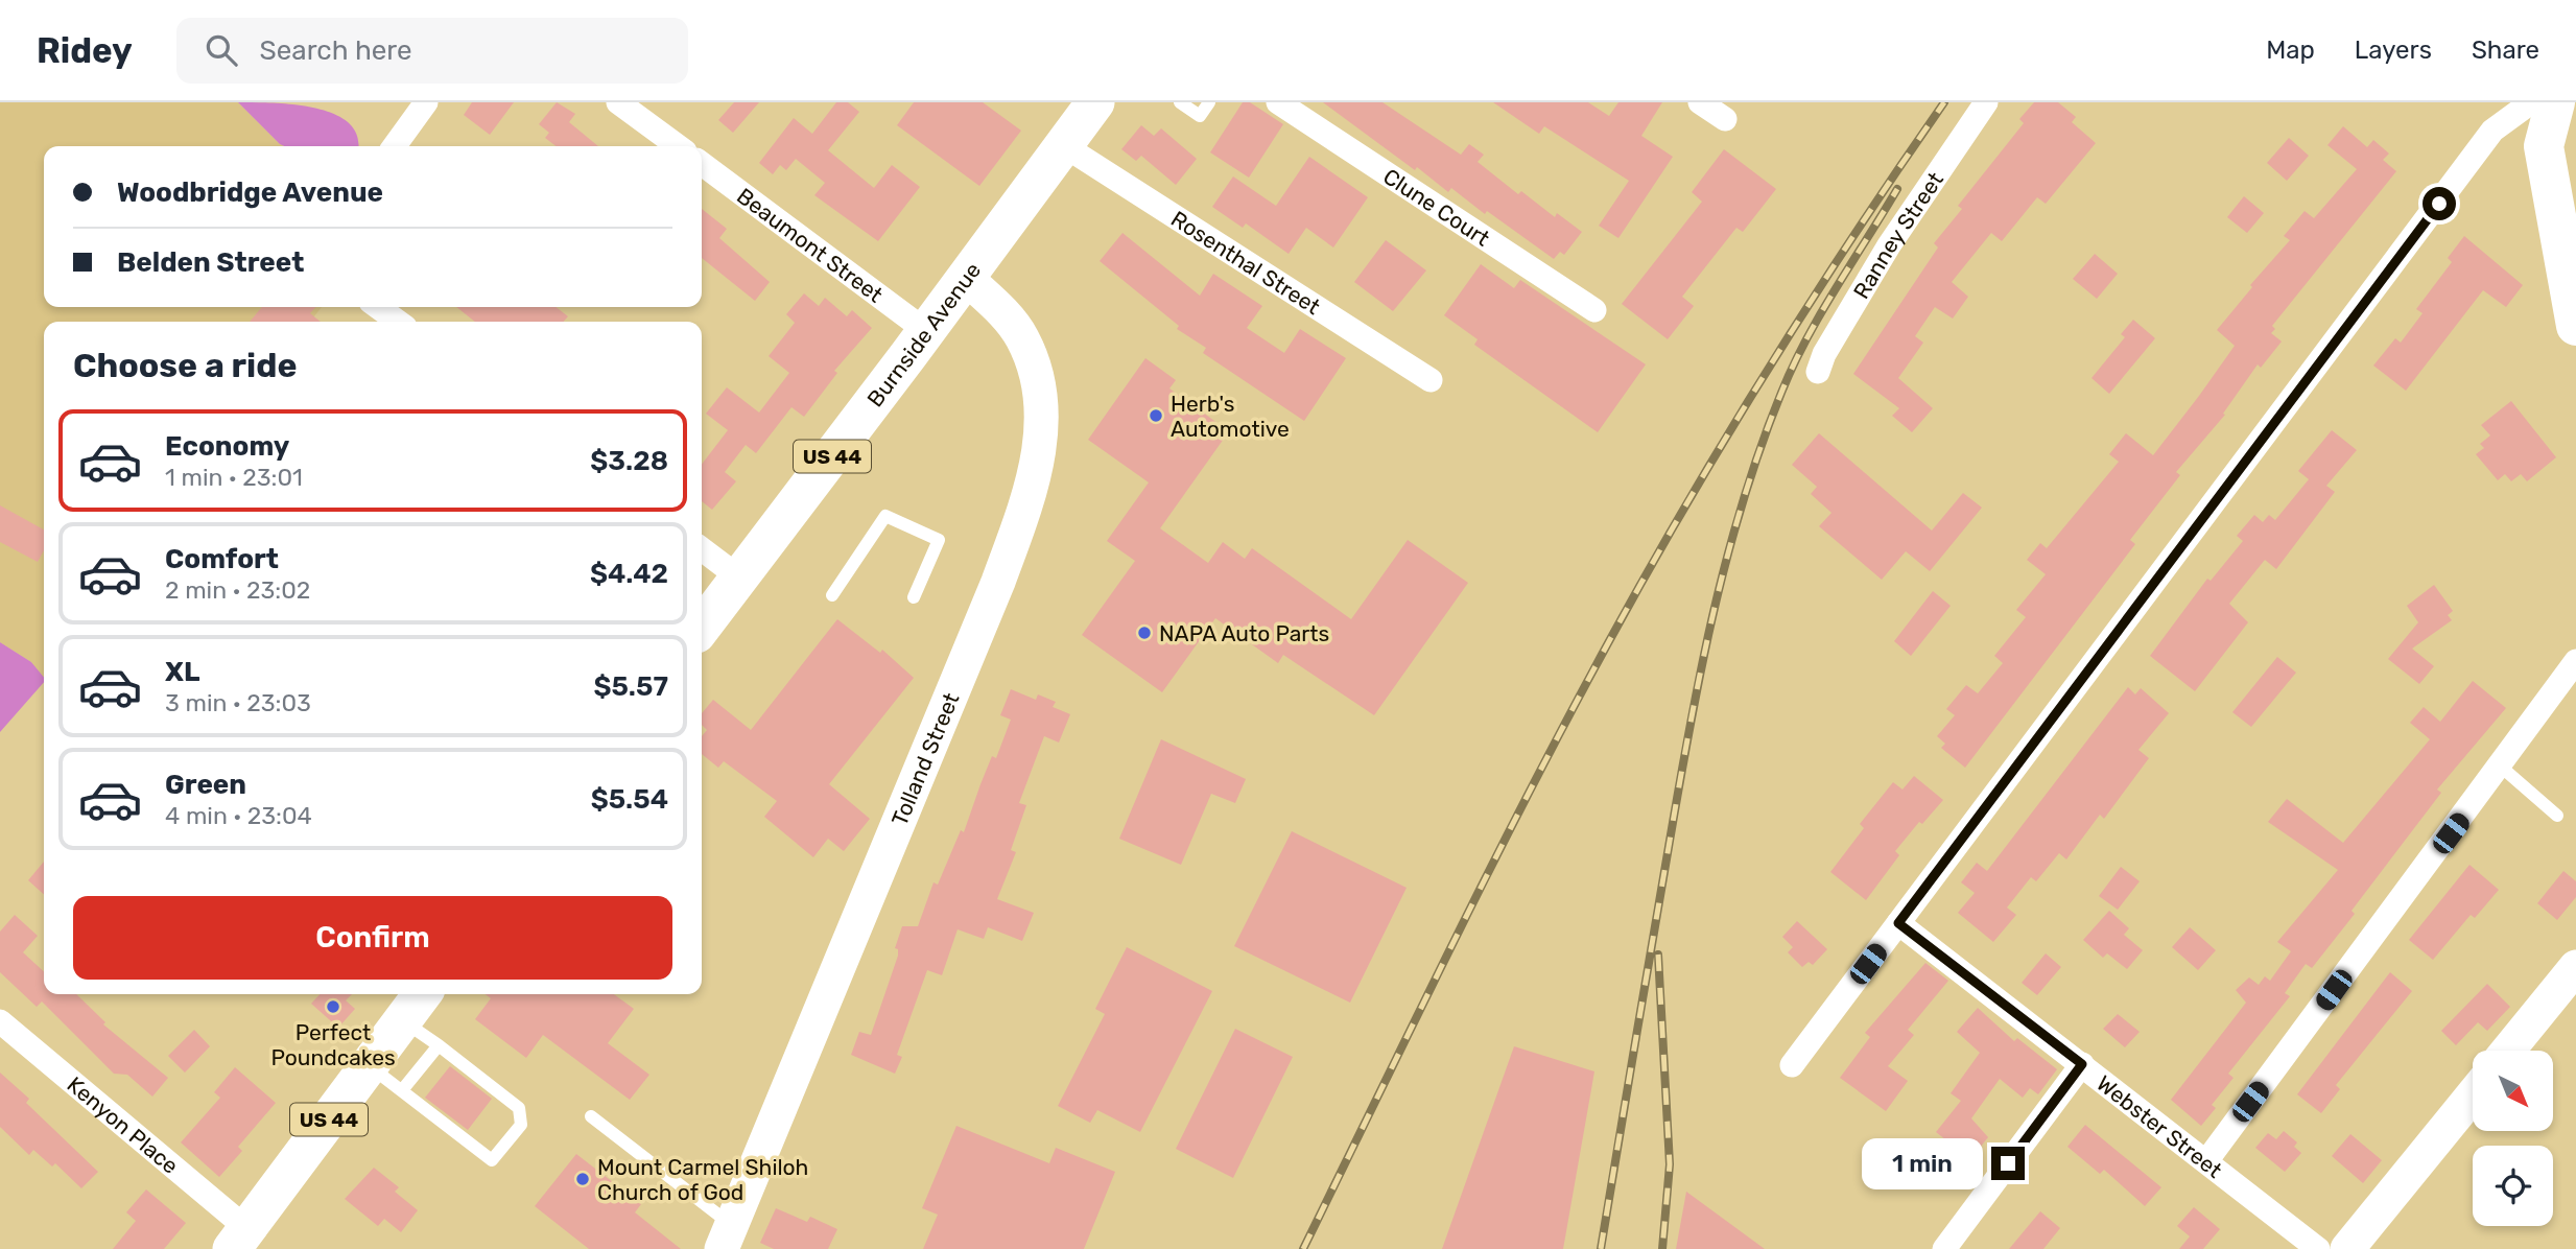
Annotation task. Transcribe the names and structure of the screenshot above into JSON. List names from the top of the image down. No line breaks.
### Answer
{"streets":{"main road":["Burnside Avenue","US 44","Tolland Street"],"street":["Clune Court","Ranney Street","Beaumont Street","Rosenthal Street","Kenyon Place","Webster Street"]},"crossings":[["Beaumont Street","Burnside Avenue"],["Rosenthal Street","Burnside Avenue"],["Burnside Avenue","Tolland Street"],["US 44","Kenyon Place"]],"places":["Herb's Automotive","NAPA Auto Parts","Perfect Poundcakes","Mount Carmel Shiloh Church of God"],"north":"bottom right","page":{"header":"Ridey","search":"Search here","nav":["Map","Layers","Share"],"banner":["Woodbridge Avenue","Belden Street"],"heading":"Choose a ride","list":[{"name":"Economy","note":"1 min · 23:01","value":"$3.28"},{"name":"Comfort","note":"2 min · 23:02","value":"$4.42"},{"name":"XL","note":"3 min · 23:03","value":"$5.57"},{"name":"Green","note":"4 min · 23:04","value":"$5.54"}],"buttons":"Confirm","bubble":"1 min"}}
